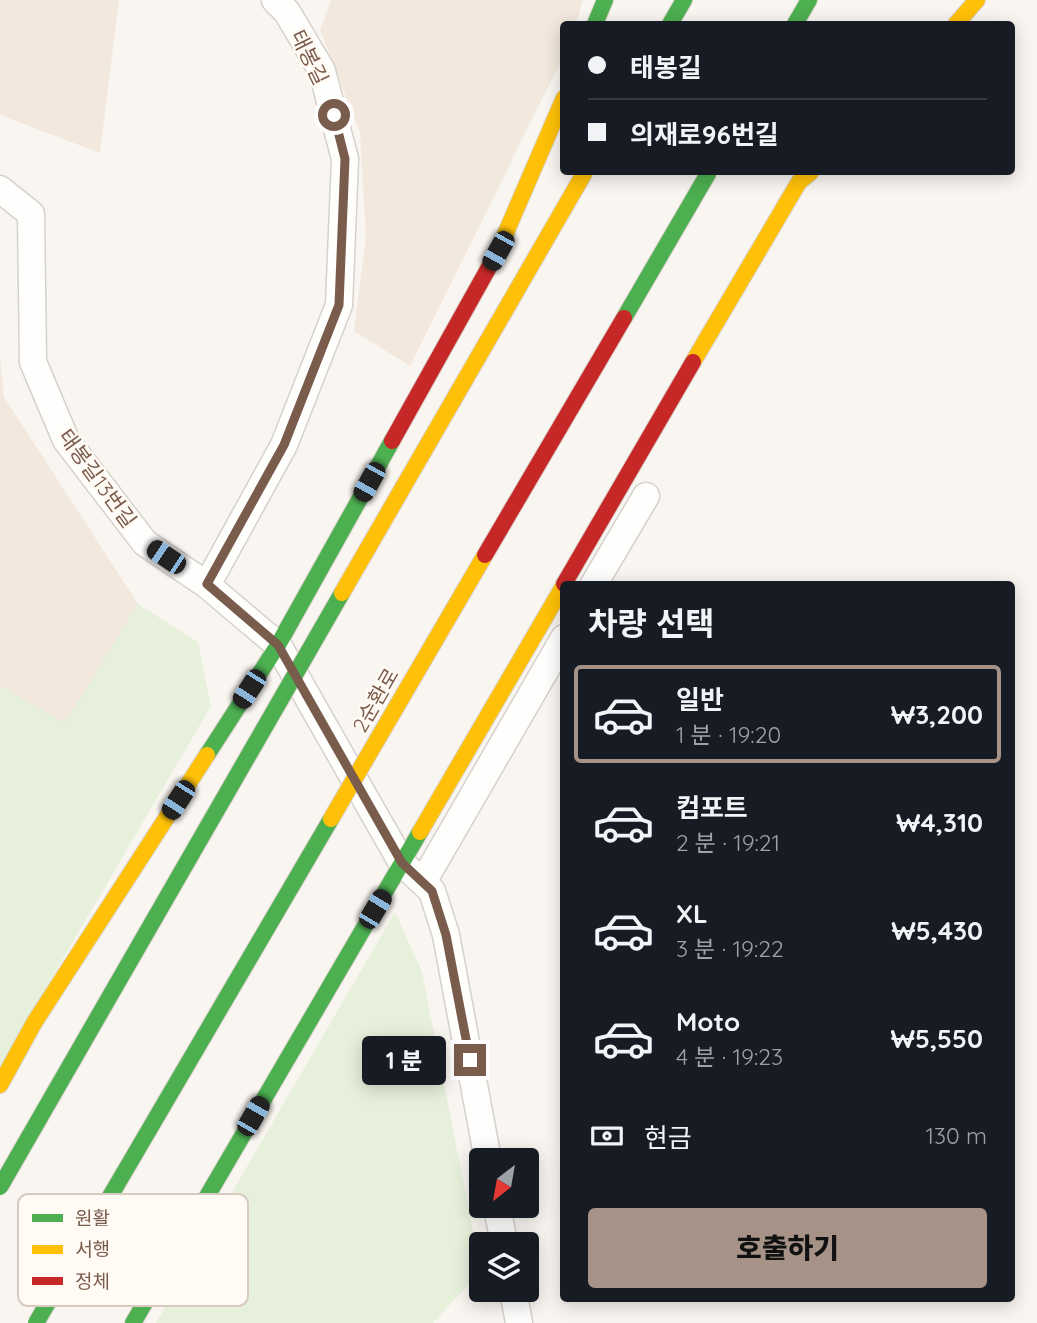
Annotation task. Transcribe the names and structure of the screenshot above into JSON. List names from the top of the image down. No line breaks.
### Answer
{"streets":{"main road":["2순환로"],"lane":["태봉길","태봉길13번길"]},"crossings":[["태봉길","태봉길13번길"]],"legend":["원활","서행","정체"],"north":"bottom left","page":{"banner":["태봉길","의재로96번길"],"heading":"차량 선택","list":[{"name":"일반","note":"1 분 · 19:20","value":"₩3,200"},{"name":"컴포트","note":"2 분 · 19:21","value":"₩4,310"},{"name":"XL","note":"3 분 · 19:22","value":"₩5,430"},{"name":"Moto","note":"4 분 · 19:23","value":"₩5,550"}],"bubble":"1 분","pay":["현금","130 m"],"buttons":"호출하기"}}
